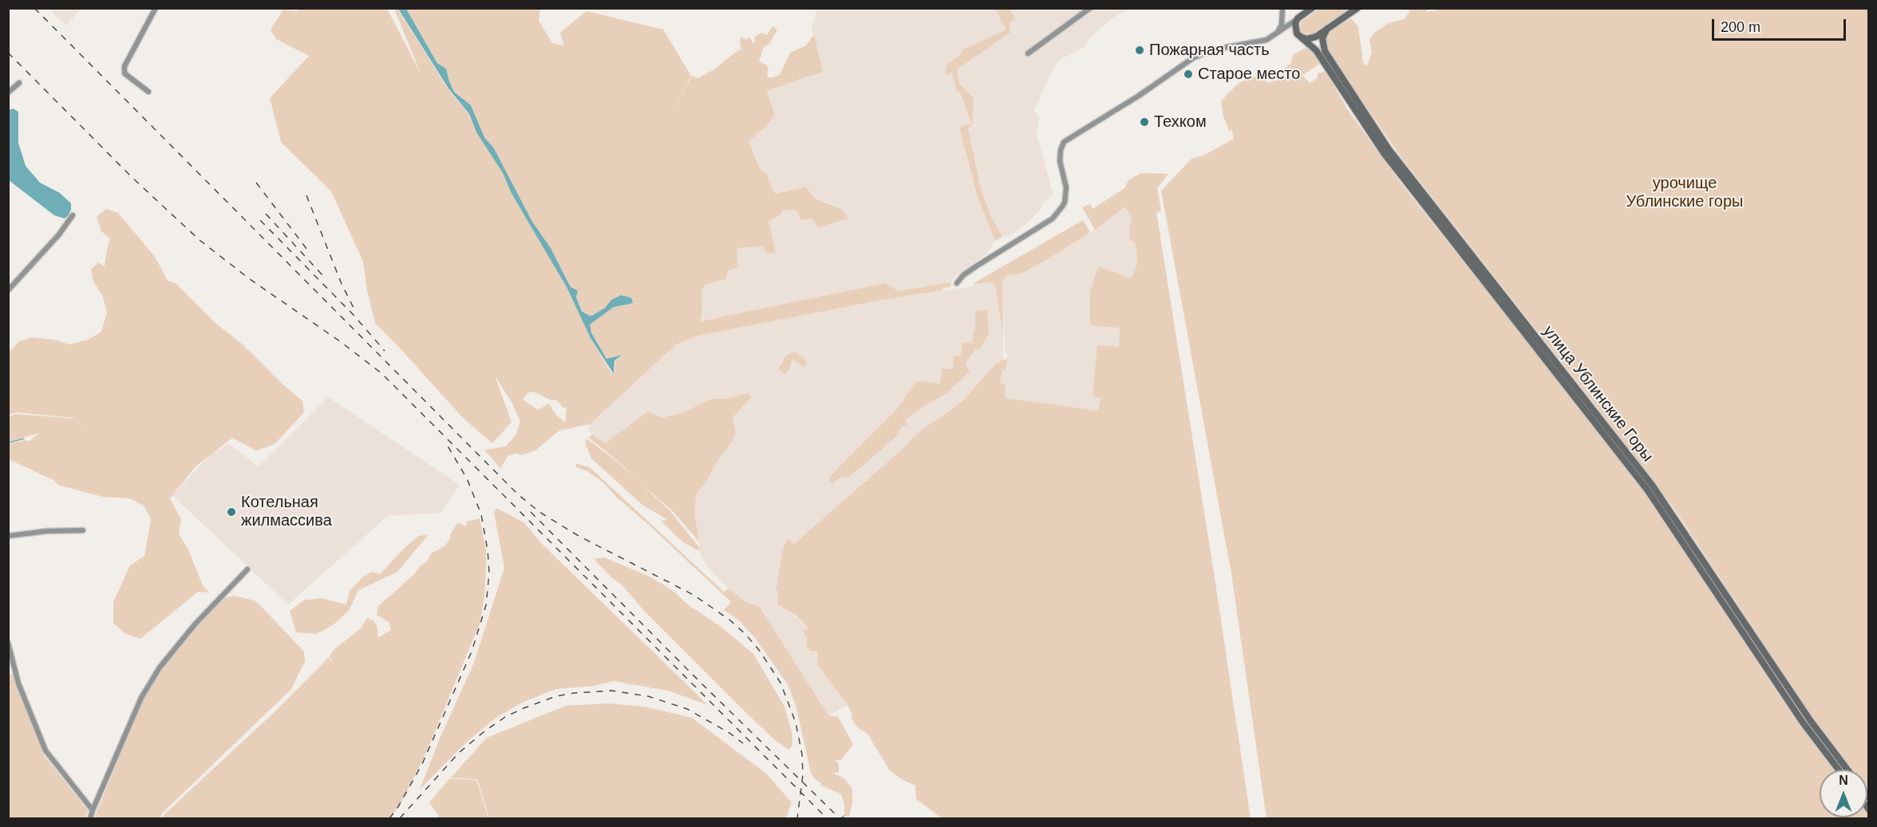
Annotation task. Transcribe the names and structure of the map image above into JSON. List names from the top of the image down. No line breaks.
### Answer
{"streets":{"main road":["улица Ублинские Горы"]},"parks":["урочище Ублинские горы"],"places":["Пожарная часть","Старое место","Техком","Котельная жилмассива"],"scale_bar":"200 m","north":"top"}
